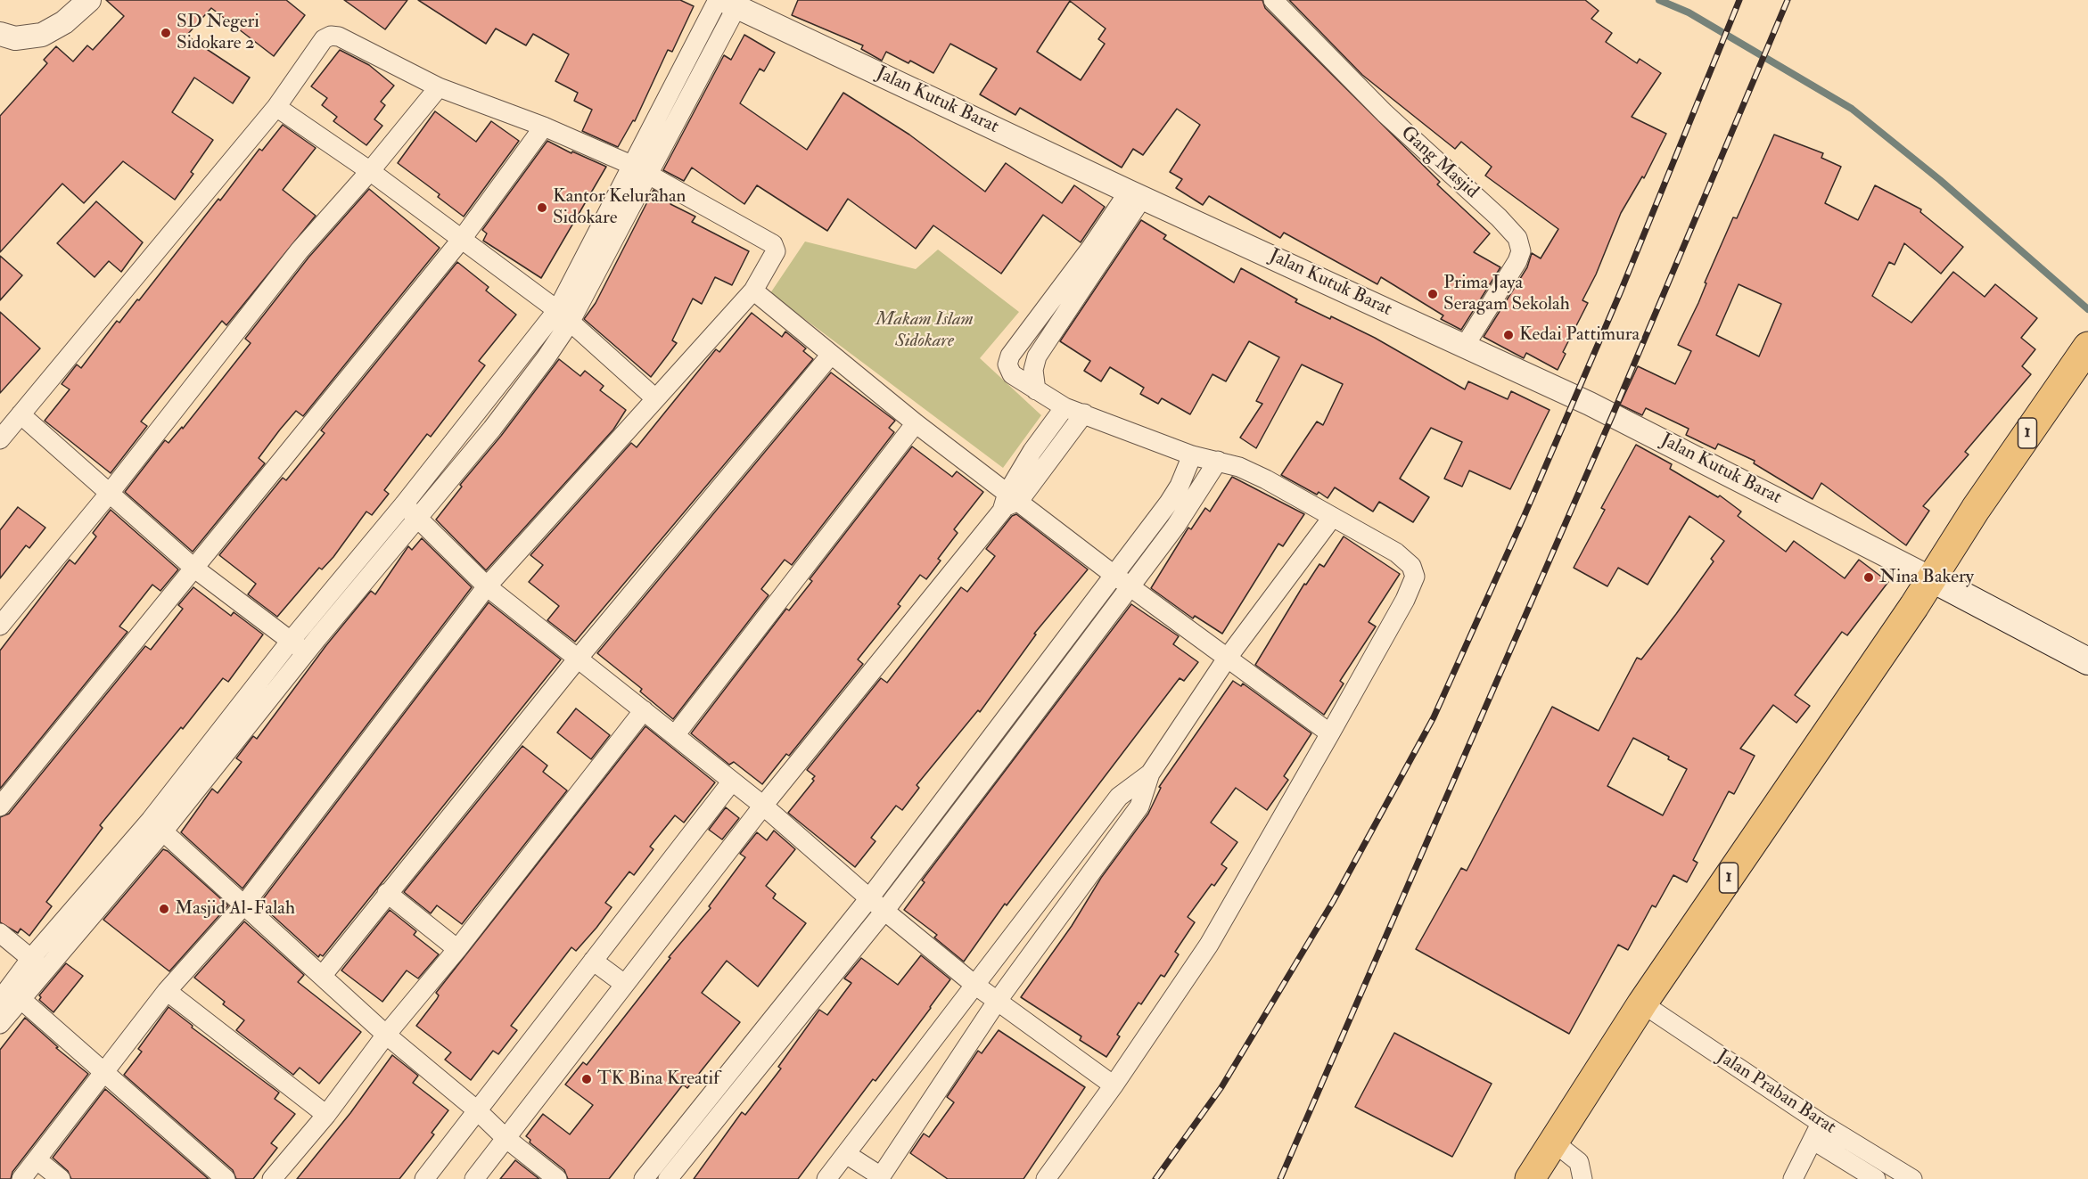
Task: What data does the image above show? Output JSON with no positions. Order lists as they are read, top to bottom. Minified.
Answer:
{"streets":{"highway":["1"],"street":["Jalan Kutuk Barat","Gang Masjid","Jalan Praban Barat"]},"crossings":[["Jalan Kutuk Barat","Gang Masjid"],["Jalan Kutuk Barat","1"],["1","Jalan Praban Barat"]],"parks":["Makam Islam Sidokare"],"places":["SD Negeri Sidokare 2","Kantor Kelurahan Sidokare","Prima Jaya Seragam Sekolah","Kedai Pattimura","Nina Bakery","Masjid Al-Falah","TK Bina Kreatif"]}
